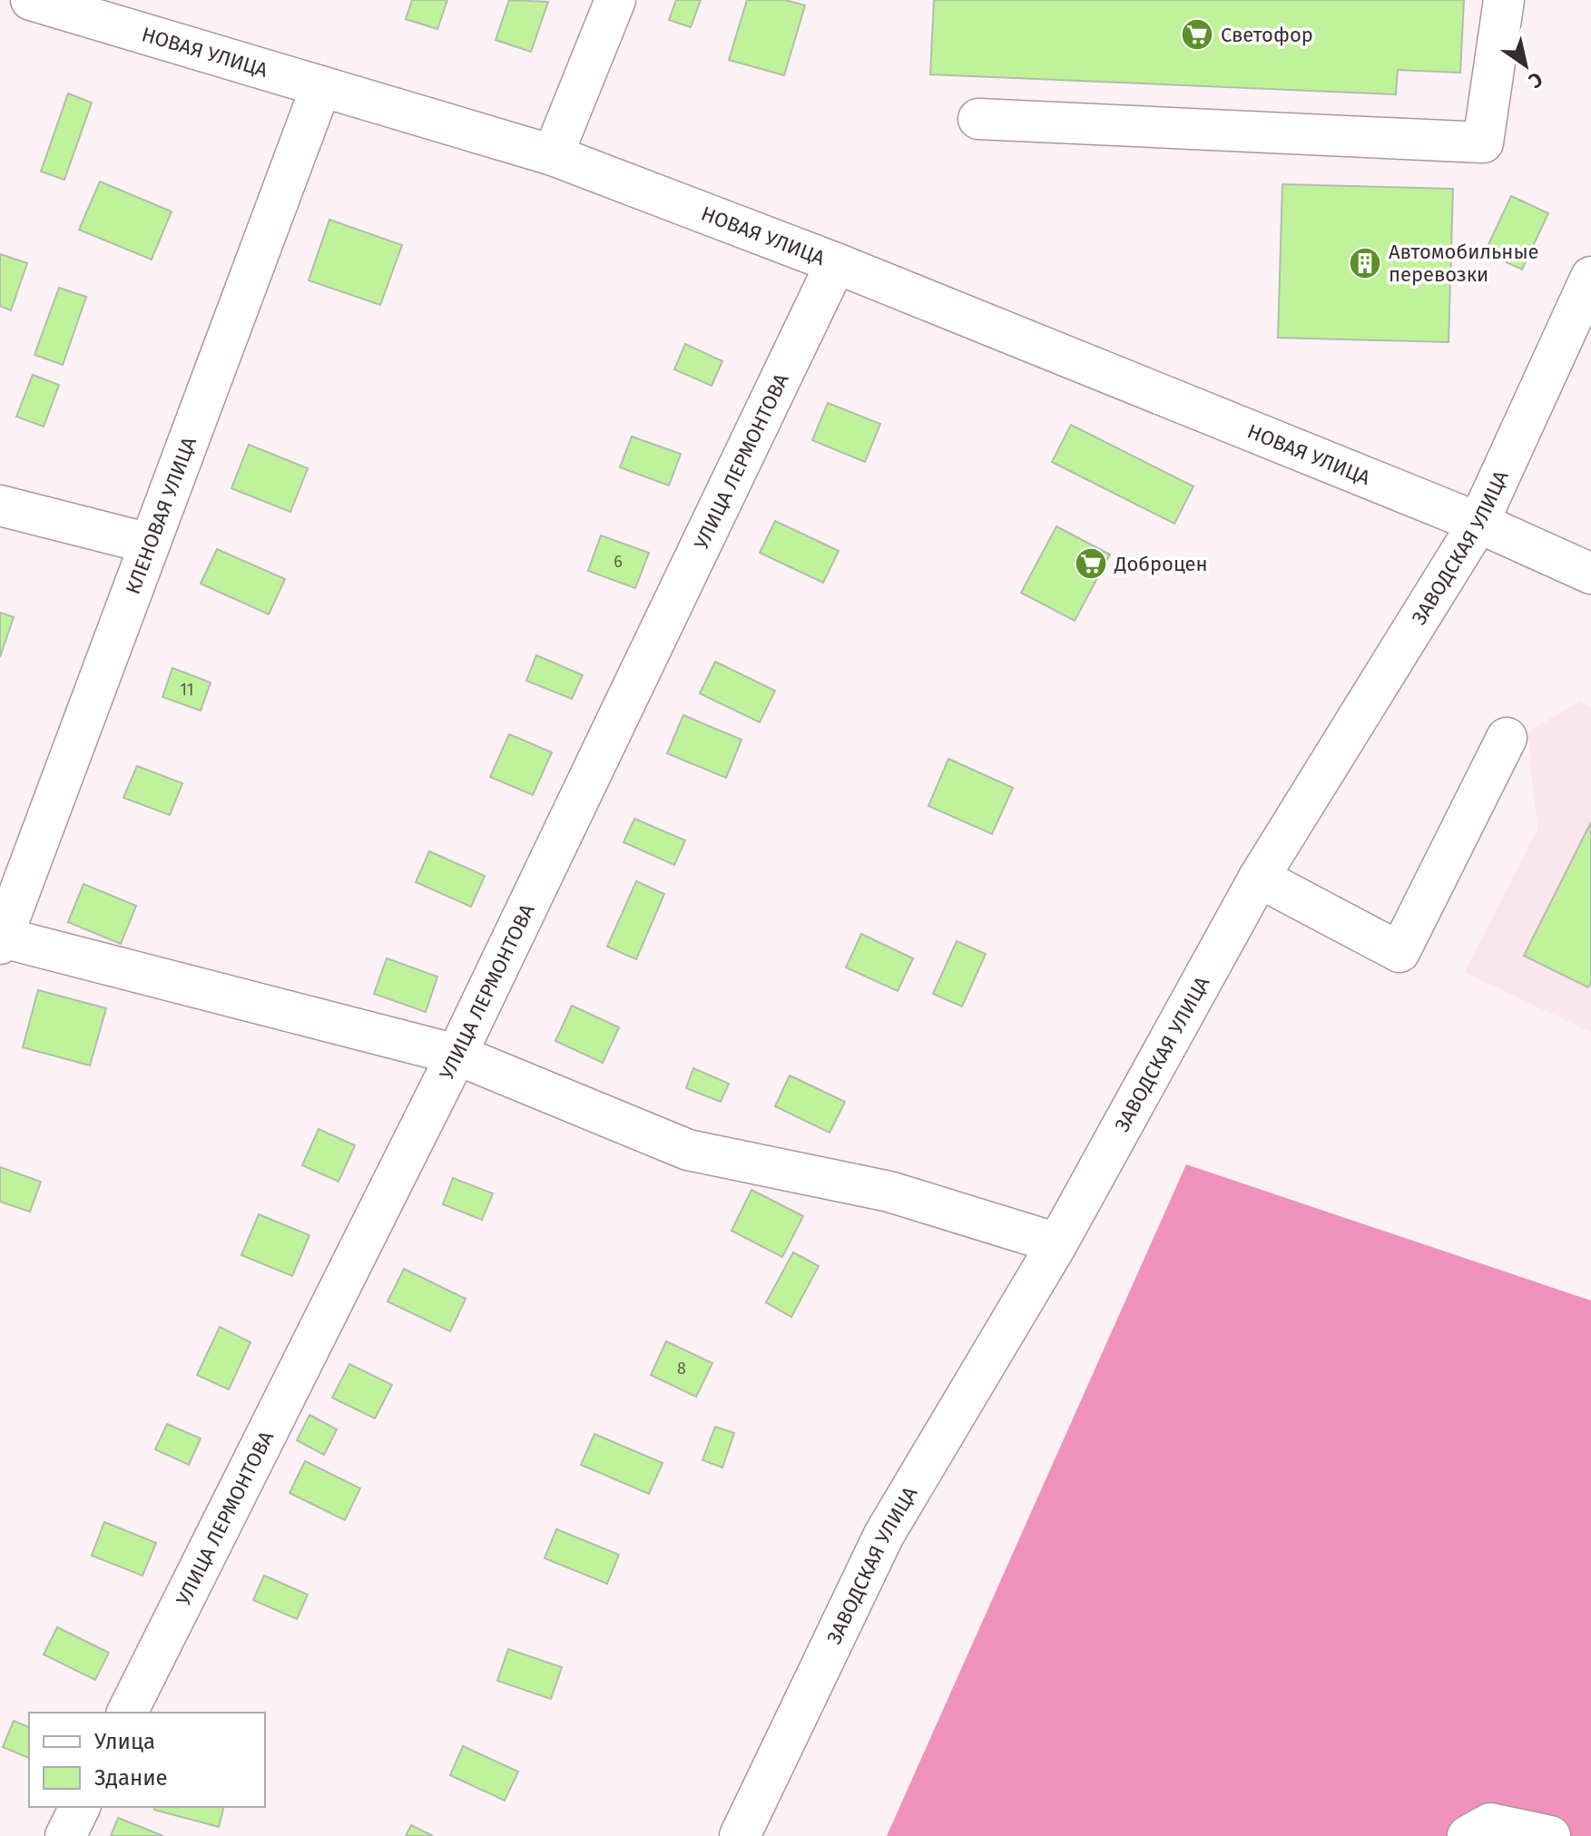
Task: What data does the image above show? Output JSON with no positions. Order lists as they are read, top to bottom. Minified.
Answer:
{"streets":{"street":["НОВАЯ УЛИЦА","УЛИЦА ЛЕРМОНТОВА","КЛЕНОВАЯ УЛИЦА","ЗАВОДСКАЯ УЛИЦА"]},"crossings":[["НОВАЯ УЛИЦА","УЛИЦА ЛЕРМОНТОВА"],["НОВАЯ УЛИЦА","КЛЕНОВАЯ УЛИЦА"],["НОВАЯ УЛИЦА","ЗАВОДСКАЯ УЛИЦА"]],"places":{"supermarket":["Светофор","Доброцен"],"building":["Автомобильные перевозки"]},"house_numbers":["6","11","8"],"legend":["Улица","Здание"],"north":"bottom right"}
